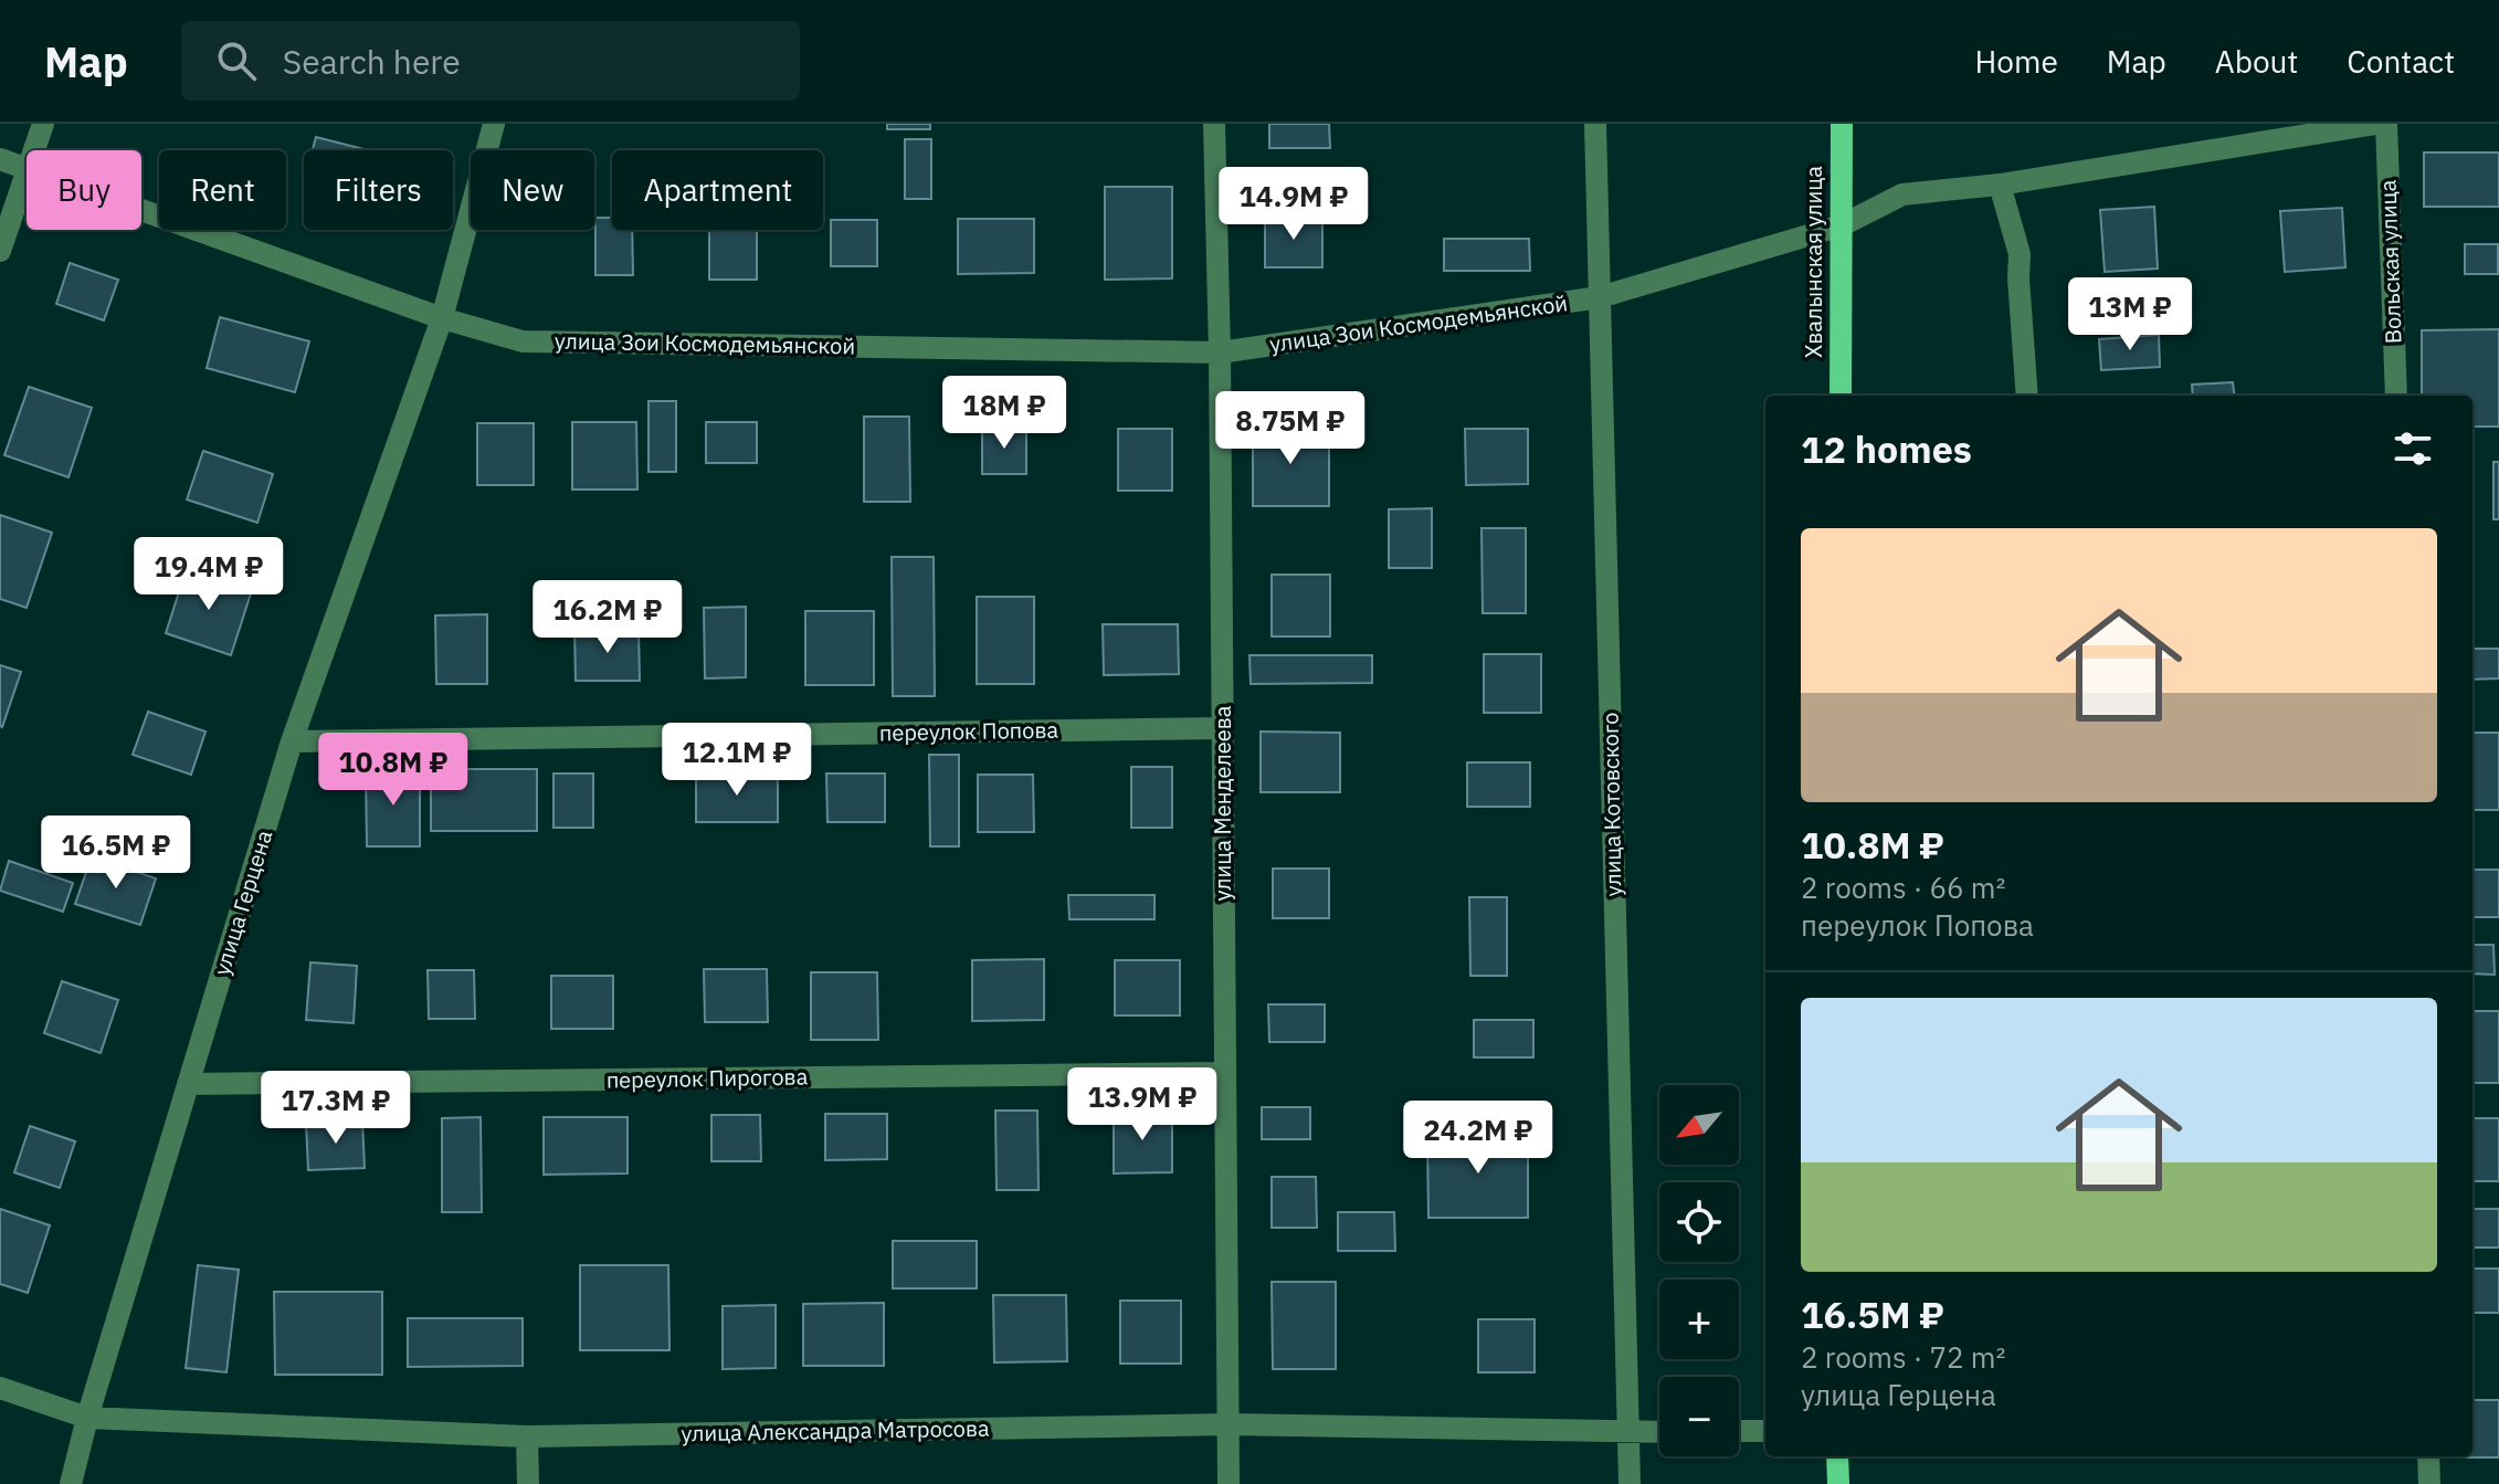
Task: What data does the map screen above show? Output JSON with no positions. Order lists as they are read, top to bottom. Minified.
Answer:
{"streets":{"main road":["Хвалынская улица"],"street":["Вольская улица","улица Зои Космодемьянской","переулок Попова","улица Менделеева","улица Котовского","улица Герцена","переулок Пирогова","улица Александра Матросова"]},"crossings":[["Хвалынская улица","улица Зои Космодемьянской"],["улица Зои Космодемьянской","улица Менделеева"],["улица Зои Космодемьянской","улица Котовского"],["улица Зои Космодемьянской","улица Герцена"],["переулок Попова","улица Менделеева"],["переулок Попова","улица Герцена"],["улица Менделеева","переулок Пирогова"],["улица Менделеева","улица Александра Матросова"],["улица Котовского","улица Александра Матросова"],["улица Герцена","переулок Пирогова"],["улица Герцена","улица Александра Матросова"]],"north":"bottom left","page":{"header":"Map","search":"Search here","nav":["Home","Map","About","Contact"],"chip":["Buy","Rent","Filters","New","Apartment"],"price":["14.9M ₽","13M ₽","18M ₽","8.75M ₽","19.4M ₽","16.2M ₽","12.1M ₽","10.8M ₽","16.5M ₽","13.9M ₽","17.3M ₽","24.2M ₽"],"heading":"12 homes","list":[{"name":"10.8M ₽","note":"2 rooms · 66 m² · переулок Попова"},{"name":"16.5M ₽","note":"2 rooms · 72 m² · улица Герцена"}],"map_buttons":["+","−"]}}
